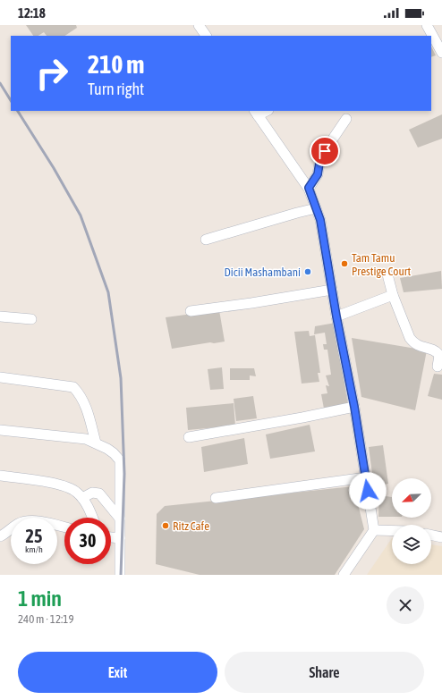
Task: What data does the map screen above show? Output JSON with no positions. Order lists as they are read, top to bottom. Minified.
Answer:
{"places":["Tam Tamu Prestige Court","Dicii Mashambani","Ritz Cafe"],"north":"bottom left","page":{"status":"12:18","turn":["210 m","Turn right"],"speed":"25 km/h","limit":"30","heading":["1 min","240 m · 12:19"],"buttons":["Exit","Share"]}}
